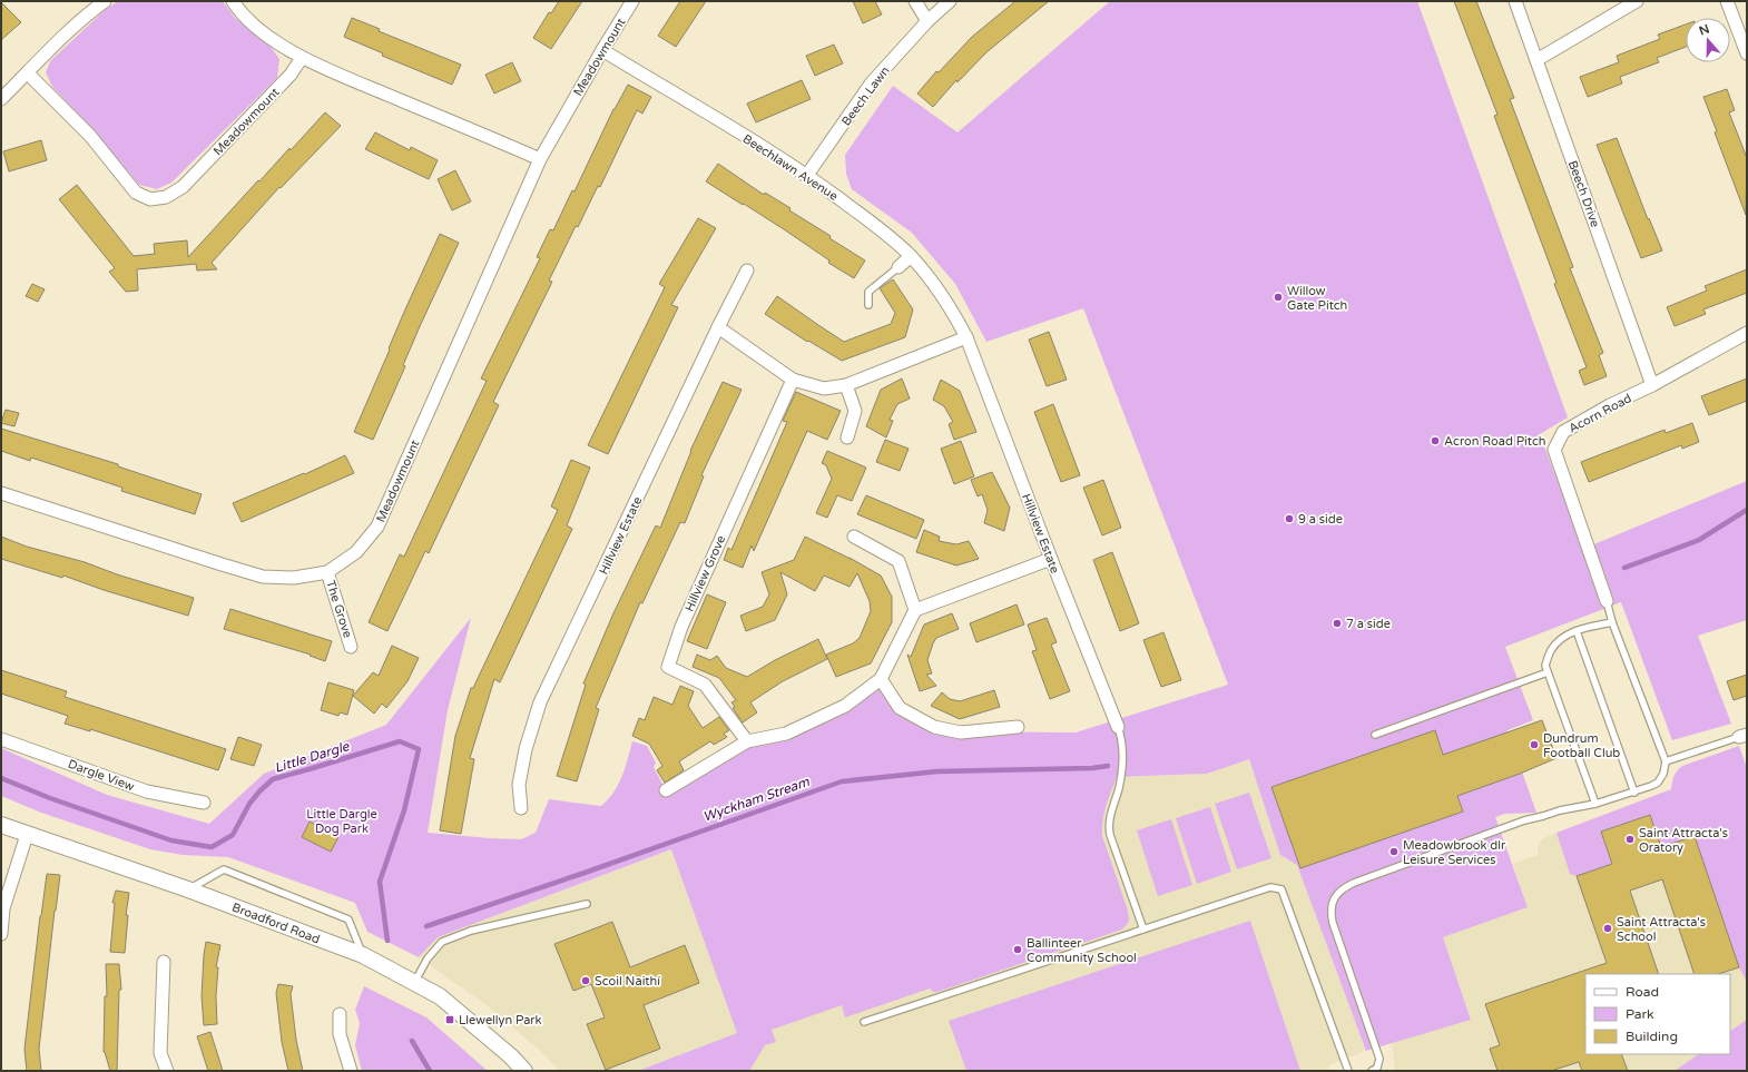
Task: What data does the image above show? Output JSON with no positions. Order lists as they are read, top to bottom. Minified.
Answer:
{"streets":{"street":["Meadowmount","Beech Lawn","Beechlawn Avenue","Beech Drive","Acorn Road","Hillview Estate","Hillview Grove","The Grove","Dargle View","Broadford Road"]},"crossings":[["Meadowmount","Beechlawn Avenue"],["Meadowmount","The Grove"],["Beech Lawn","Beechlawn Avenue"],["Beechlawn Avenue","Hillview Estate"],["Beech Drive","Acorn Road"]],"water":["Little Dargle","Wyckham Stream"],"parks":["Little Dargle Dog Park"],"places":{"other":["Willow Gate Pitch","Acron Road Pitch","9 a side","7 a side","Dundrum Football Club","Saint Attracta's Oratory","Meadowbrook dlr Leisure Services","Saint Attracta's School","Ballinteer Community School","Scoil Naithí"],"transit":["Llewellyn Park"]},"legend":["Road","Park","Building"],"north":"top"}
